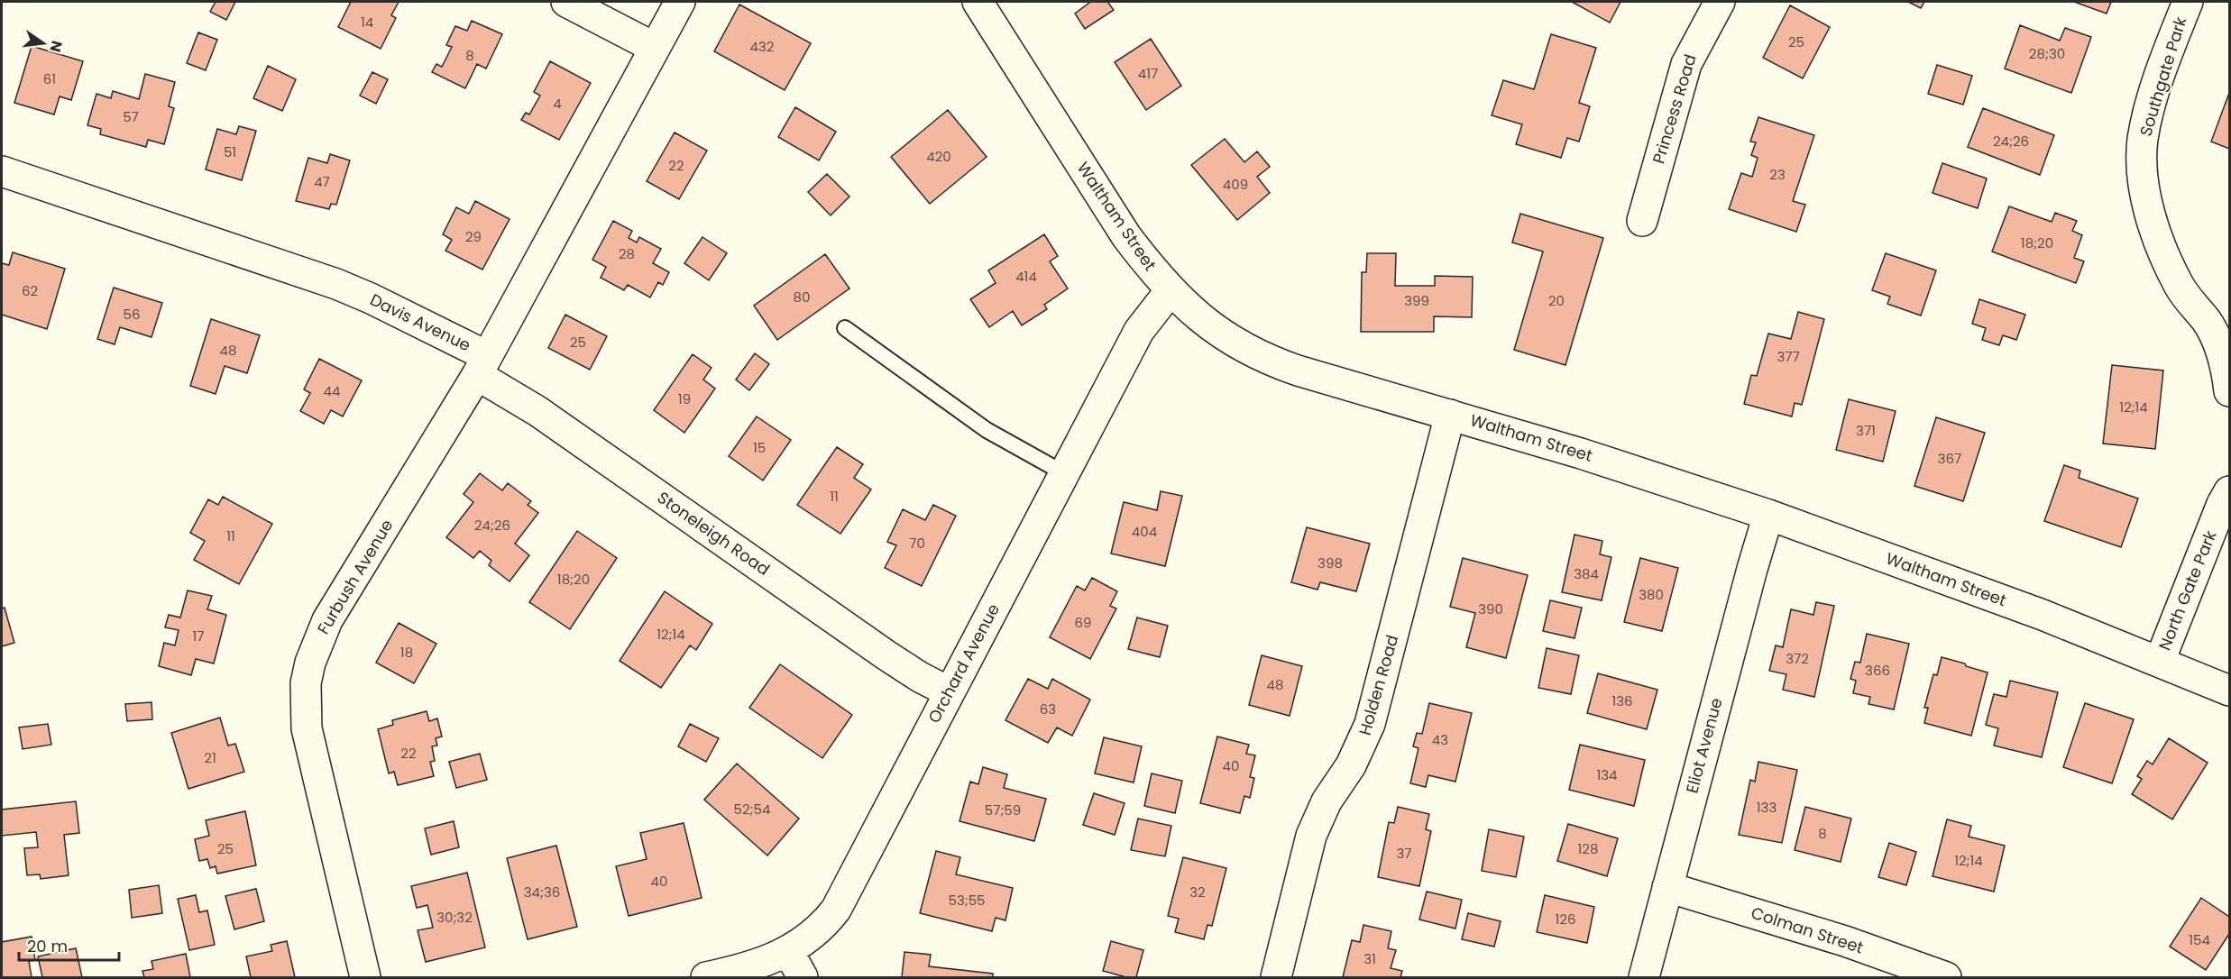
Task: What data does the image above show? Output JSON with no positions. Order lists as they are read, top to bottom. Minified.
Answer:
{"streets":{"street":["Southgate Park","Princess Road","Waltham Street","Davis Avenue","Stoneleigh Road","Furbush Avenue","North Gate Park","Orchard Avenue","Holden Road","Eliot Avenue","Colman Street"]},"crossings":[["Waltham Street","North Gate Park"],["Waltham Street","Orchard Avenue"],["Waltham Street","Holden Road"],["Waltham Street","Eliot Avenue"],["Davis Avenue","Stoneleigh Road"],["Davis Avenue","Furbush Avenue"],["Stoneleigh Road","Furbush Avenue"],["Stoneleigh Road","Orchard Avenue"],["Eliot Avenue","Colman Street"]],"house_numbers":["14","25","432","28;30","8","417","61","4","57","24;26","51","420","22","23","47","409","29","18;20","28","414","62","80","399","20","56","25","48","377","44","19","12;14","371","15","367","11","24;26","404","11","70","398","384","18;20","380","390","69","12;14","17","18","372","366","48","136","63","43","22","21","40","134","133","52;54","57;59","8","25","128","37","12;14","40","34;36","32","53;55","30;32","126","154","31"],"scale_bar":"20 m","north":"right"}
